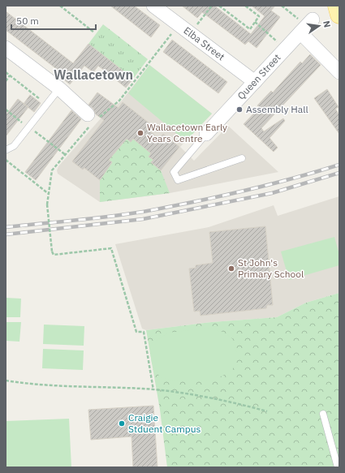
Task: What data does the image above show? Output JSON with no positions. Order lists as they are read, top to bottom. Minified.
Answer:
{"streets":{"street":["Elba Street","Queen Street"]},"crossings":[["Elba Street","Queen Street"]],"districts":["Wallacetown"],"places":["Assembly Hall","Wallacetown Early Years Centre","St John's Primary School","Craigie Stduent Campus"],"scale_bar":"50 m","north":"right"}
